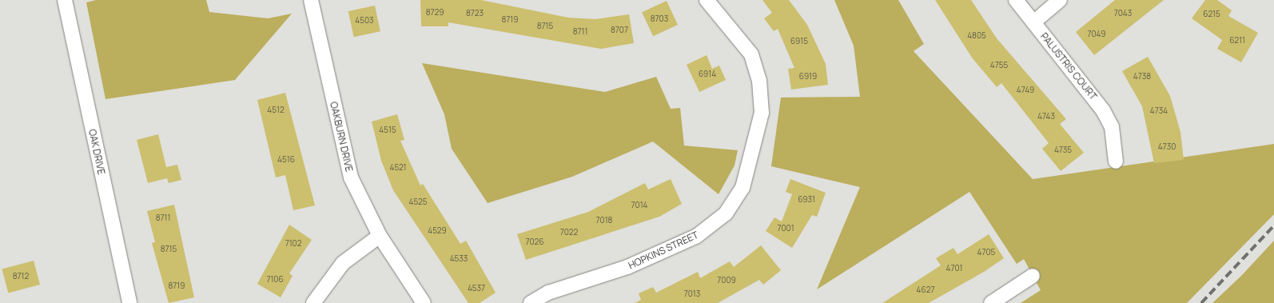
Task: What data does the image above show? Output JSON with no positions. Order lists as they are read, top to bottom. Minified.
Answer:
{"streets":{"street":["PALUSTRIS COURT","OAKBURN DRIVE","OAK DRIVE","HOPKINS STREET"]},"house_numbers":["8729","8723","7043","6215","8703","8719","4503","8715","8707","8711","7049","4805","6211","6915","4755","6914","6919","4738","4749","4512","4734","4743","4515","4730","4735","4516","4521","6931","4525","7014","8711","7018","7001","4529","7022","7026","7102","8715","4705","4533","4701","8712","7106","7009","8719","4537","4627","7013"]}
